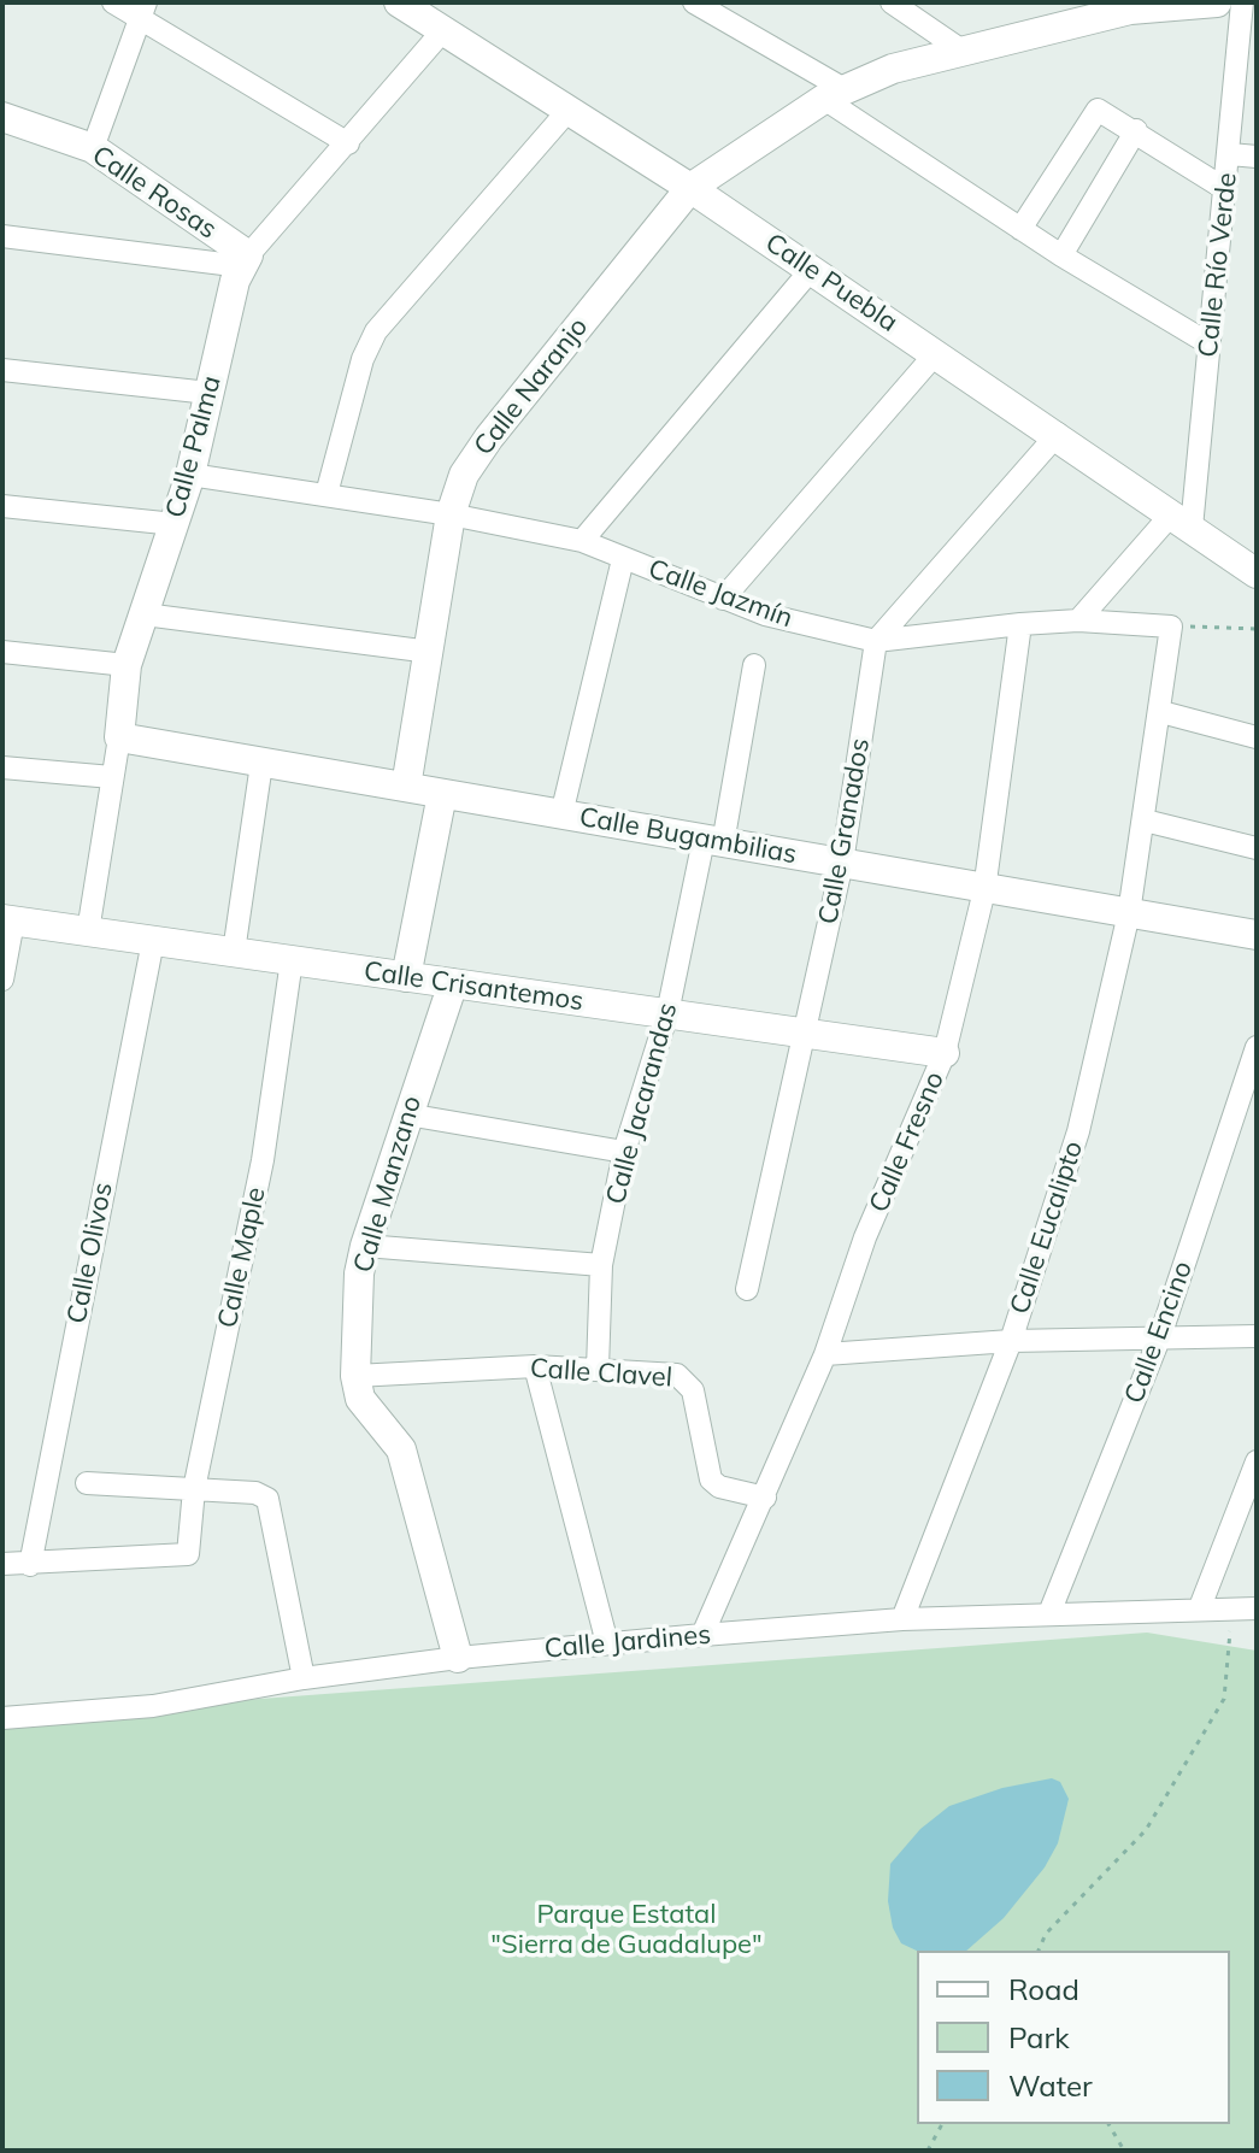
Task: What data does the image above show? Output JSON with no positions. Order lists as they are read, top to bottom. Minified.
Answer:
{"streets":{"street":["Calle Rosas","Calle Río Verde","Calle Puebla","Calle Naranjo","Calle Palma","Calle Jazmín","Calle Granados","Calle Bugambilias","Calle Crisantemos","Calle Jacarandas","Calle Fresno","Calle Manzano","Calle Eucalipto","Calle Olivos","Calle Maple","Calle Encino","Calle Clavel","Calle Jardines"]},"crossings":[["Calle Rosas","Calle Palma"],["Calle Río Verde","Calle Puebla"],["Calle Puebla","Calle Naranjo"],["Calle Puebla","Calle Palma"],["Calle Naranjo","Calle Jazmín"],["Calle Naranjo","Calle Bugambilias"],["Calle Palma","Calle Jazmín"],["Calle Palma","Calle Bugambilias"],["Calle Palma","Calle Crisantemos"],["Calle Jazmín","Calle Granados"],["Calle Jazmín","Calle Fresno"],["Calle Jazmín","Calle Eucalipto"],["Calle Granados","Calle Bugambilias"],["Calle Granados","Calle Crisantemos"],["Calle Bugambilias","Calle Jacarandas"],["Calle Bugambilias","Calle Fresno"],["Calle Bugambilias","Calle Eucalipto"],["Calle Crisantemos","Calle Jacarandas"],["Calle Crisantemos","Calle Fresno"],["Calle Crisantemos","Calle Manzano"],["Calle Crisantemos","Calle Olivos"],["Calle Crisantemos","Calle Maple"],["Calle Jacarandas","Calle Clavel"],["Calle Fresno","Calle Clavel"],["Calle Fresno","Calle Jardines"],["Calle Manzano","Calle Clavel"],["Calle Manzano","Calle Jardines"],["Calle Eucalipto","Calle Jardines"],["Calle Olivos","Calle Maple"],["Calle Encino","Calle Jardines"]],"parks":["Parque Estatal \"Sierra de Guadalupe\""],"legend":["Road","Park","Water"]}
